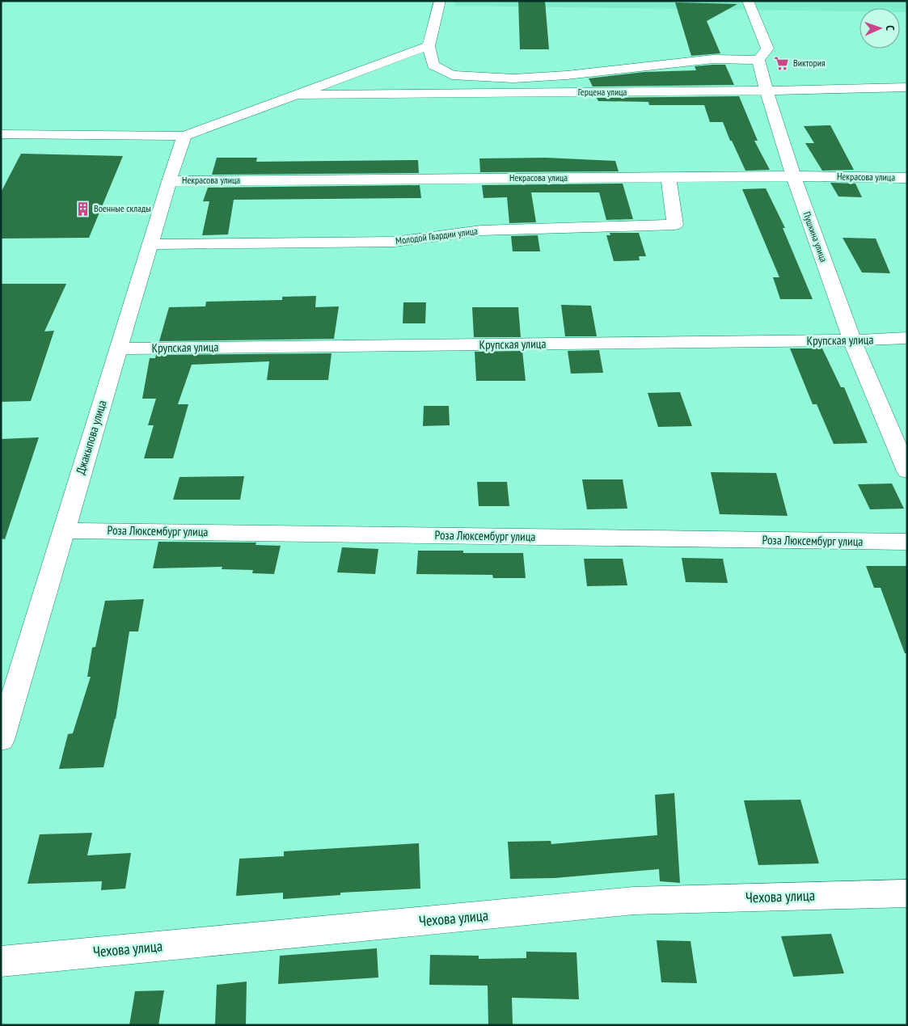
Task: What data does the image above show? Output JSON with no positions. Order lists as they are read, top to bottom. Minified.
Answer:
{"streets":{"street":["Герцена улица","Некрасова улица","Молодой Гвардии улица","Пушкина улица","Крупская улица","Джакыпова улица","Роза Люксембург улица","Чехова улица"]},"crossings":[["Герцена улица","Пушкина улица"],["Некрасова улица","Молодой Гвардии улица"],["Некрасова улица","Пушкина улица"],["Некрасова улица","Джакыпова улица"],["Молодой Гвардии улица","Джакыпова улица"],["Пушкина улица","Крупская улица"],["Крупская улица","Джакыпова улица"],["Джакыпова улица","Роза Люксембург улица"]],"places":{"supermarket":["Виктория"],"building":["Военные склады"]},"north":"right"}
